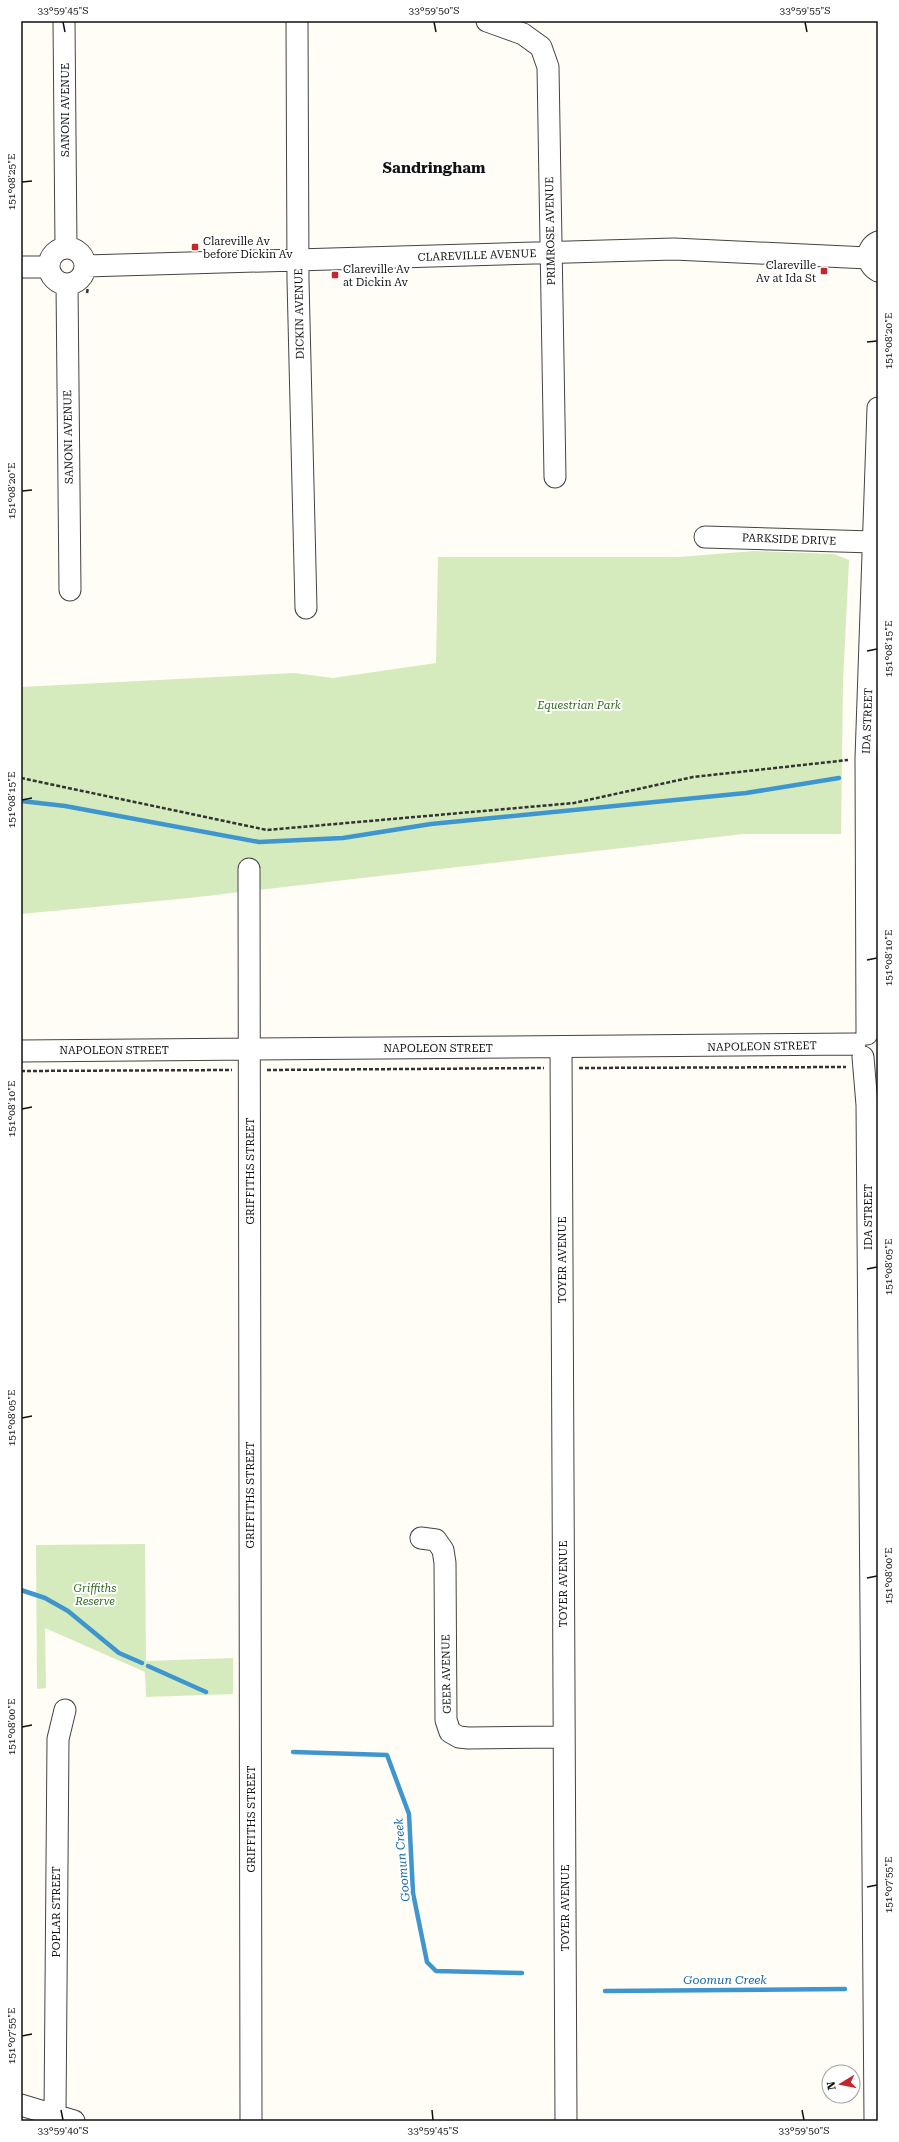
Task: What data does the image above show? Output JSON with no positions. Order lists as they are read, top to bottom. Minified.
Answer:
{"streets":{"street":["SANONI AVENUE","PRIMROSE AVENUE","CLAREVILLE AVENUE","DICKIN AVENUE","PARKSIDE DRIVE","IDA STREET","NAPOLEON STREET","GRIFFITHS STREET","TOYER AVENUE","GEER AVENUE","POPLAR STREET"]},"crossings":[["SANONI AVENUE","CLAREVILLE AVENUE"],["PRIMROSE AVENUE","CLAREVILLE AVENUE"],["CLAREVILLE AVENUE","DICKIN AVENUE"],["PARKSIDE DRIVE","IDA STREET"],["IDA STREET","NAPOLEON STREET"],["NAPOLEON STREET","GRIFFITHS STREET"],["NAPOLEON STREET","TOYER AVENUE"],["TOYER AVENUE","GEER AVENUE"]],"districts":["Sandringham"],"water":["Goomun Creek"],"parks":["Equestrian Park","Griffiths Reserve"],"places":{"transit":["Clareville Av before Dickin Av","Clareville Av at Ida St","Clareville Av at Dickin Av"]},"north":"left","coordinates":["33°59'45\"S","33°59'50\"S","33°59'55\"S","151°08'25\"E","151°08'20\"E","151°08'15\"E","151°08'10\"E","151°08'05\"E","151°08'00\"E","151°07'55\"E","33°59'40\"S"]}
